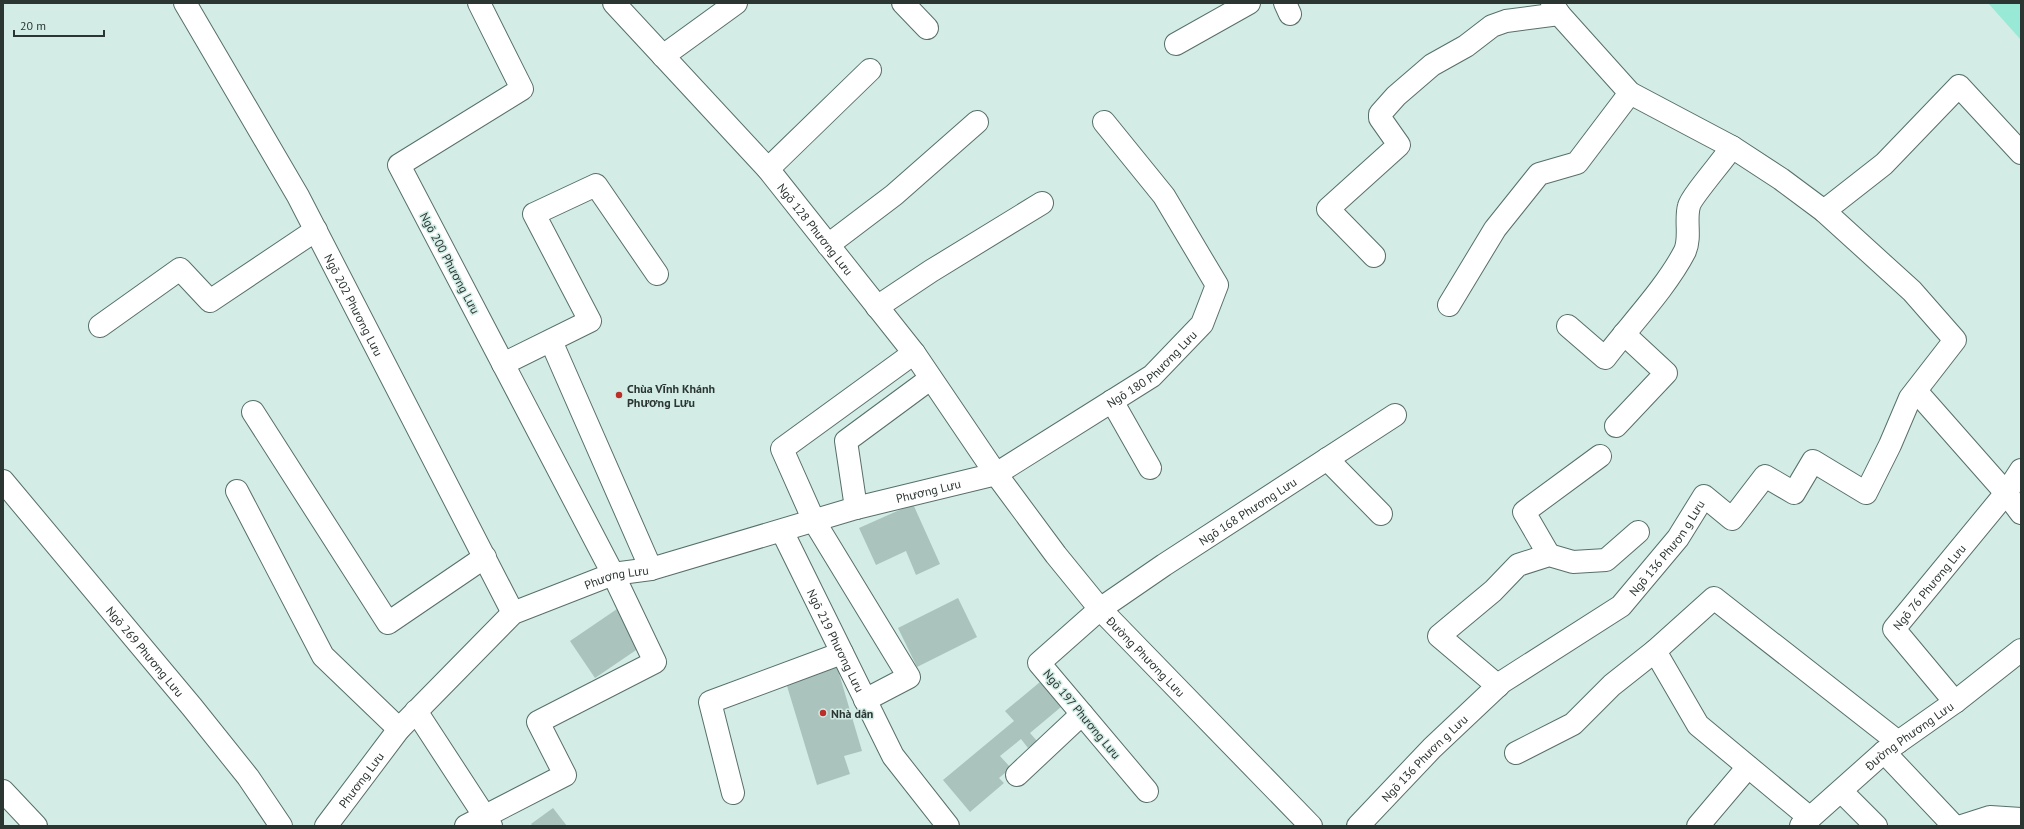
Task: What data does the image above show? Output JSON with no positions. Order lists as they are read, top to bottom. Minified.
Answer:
{"streets":{"street":["Ngõ 128 Phương Lưu","Ngõ 200 Phương Lưu","Ngõ 202 Phương Lưu","Ngõ 180 Phương Lưu","Phương Lưu","Ngõ 168 Phương Lưu","Ngõ 136 Phươn g Lưu","Ngõ 76 Phương Lưu","Ngõ 219 Phương Lưu","Ngõ 269 Phương Lưu","Đường Phương Lưu","Ngõ 197 Phương Lưu"]},"crossings":[["Ngõ 128 Phương Lưu","Ngõ 180 Phương Lưu"],["Ngõ 128 Phương Lưu","Phương Lưu"],["Ngõ 128 Phương Lưu","Đường Phương Lưu"],["Ngõ 200 Phương Lưu","Phương Lưu"],["Ngõ 202 Phương Lưu","Phương Lưu"],["Ngõ 180 Phương Lưu","Phương Lưu"],["Ngõ 180 Phương Lưu","Đường Phương Lưu"],["Phương Lưu","Ngõ 219 Phương Lưu"],["Phương Lưu","Đường Phương Lưu"],["Ngõ 168 Phương Lưu","Đường Phương Lưu"],["Ngõ 168 Phương Lưu","Ngõ 197 Phương Lưu"],["Ngõ 76 Phương Lưu","Đường Phương Lưu"],["Đường Phương Lưu","Ngõ 197 Phương Lưu"]],"places":["Chùa Vĩnh Khánh Phương Lưu","Nhà dân"],"scale_bar":"20 m"}
